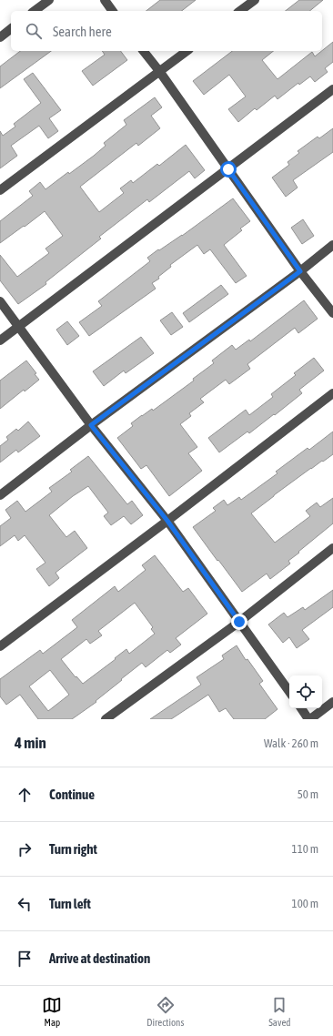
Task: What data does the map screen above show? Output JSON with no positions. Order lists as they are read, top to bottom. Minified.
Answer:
{"page":{"search":"Search here","heading":["4 min","Walk · 260 m"],"list":[["Continue","50 m"],["Turn right","110 m"],["Turn left","100 m"],"Arrive at destination"],"nav":["Map","Directions","Saved"]}}
